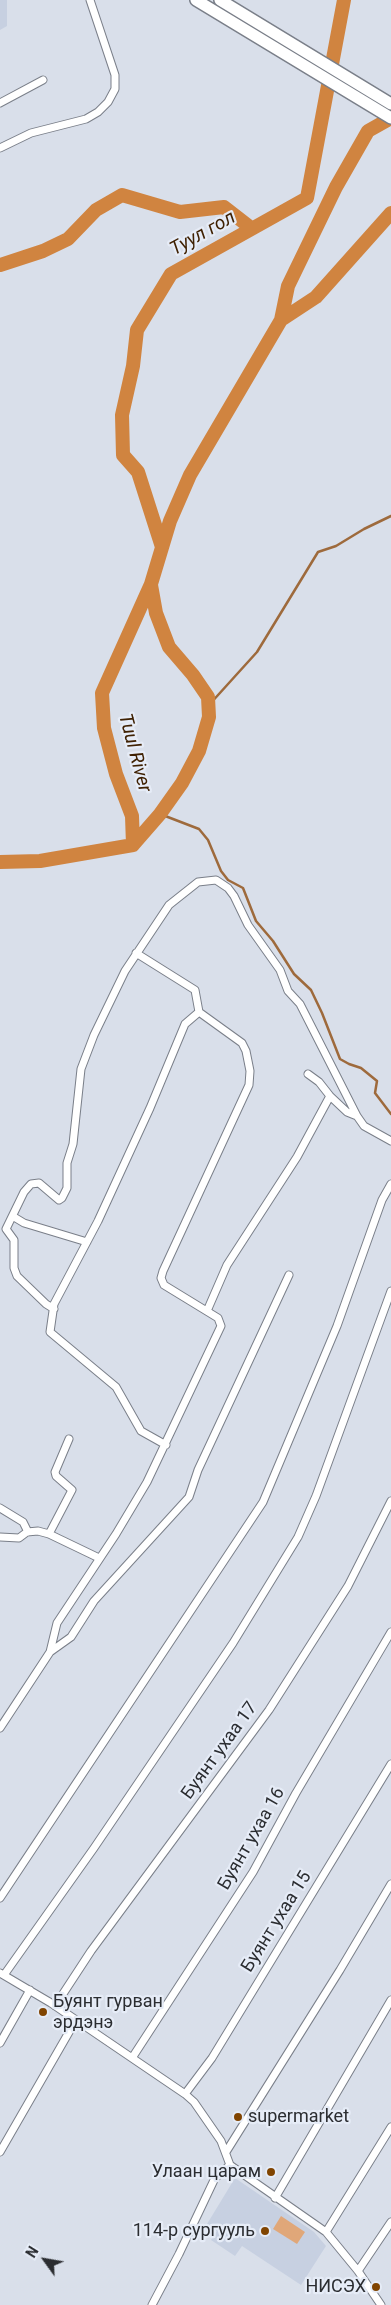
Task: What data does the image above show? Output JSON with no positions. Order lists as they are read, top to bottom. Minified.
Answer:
{"streets":{"street":["Буянт ухаа 17","Буянт ухаа 16","Буянт ухаа 15"]},"water":["Туул гол","Tuul River"],"places":["Буянт гурван эрдэнэ","supermarket","Улаан царам","114-р сургууль","НИСЭХ"],"north":"top left"}
